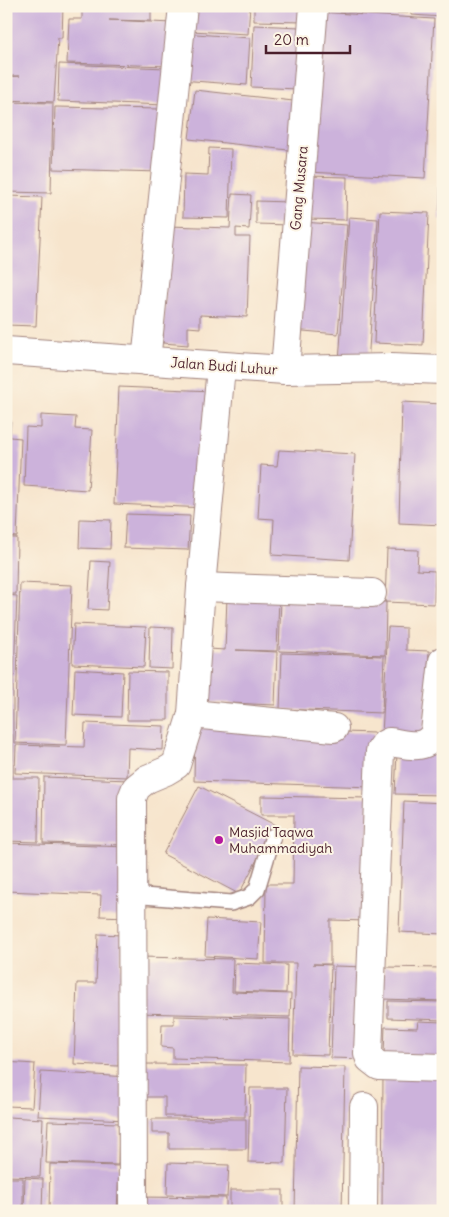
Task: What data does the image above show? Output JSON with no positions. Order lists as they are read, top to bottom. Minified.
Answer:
{"streets":{"street":["Gang Musara","Jalan Budi Luhur"]},"crossings":[["Gang Musara","Jalan Budi Luhur"]],"places":["Masjid Taqwa Muhammadiyah"],"scale_bar":"20 m"}
